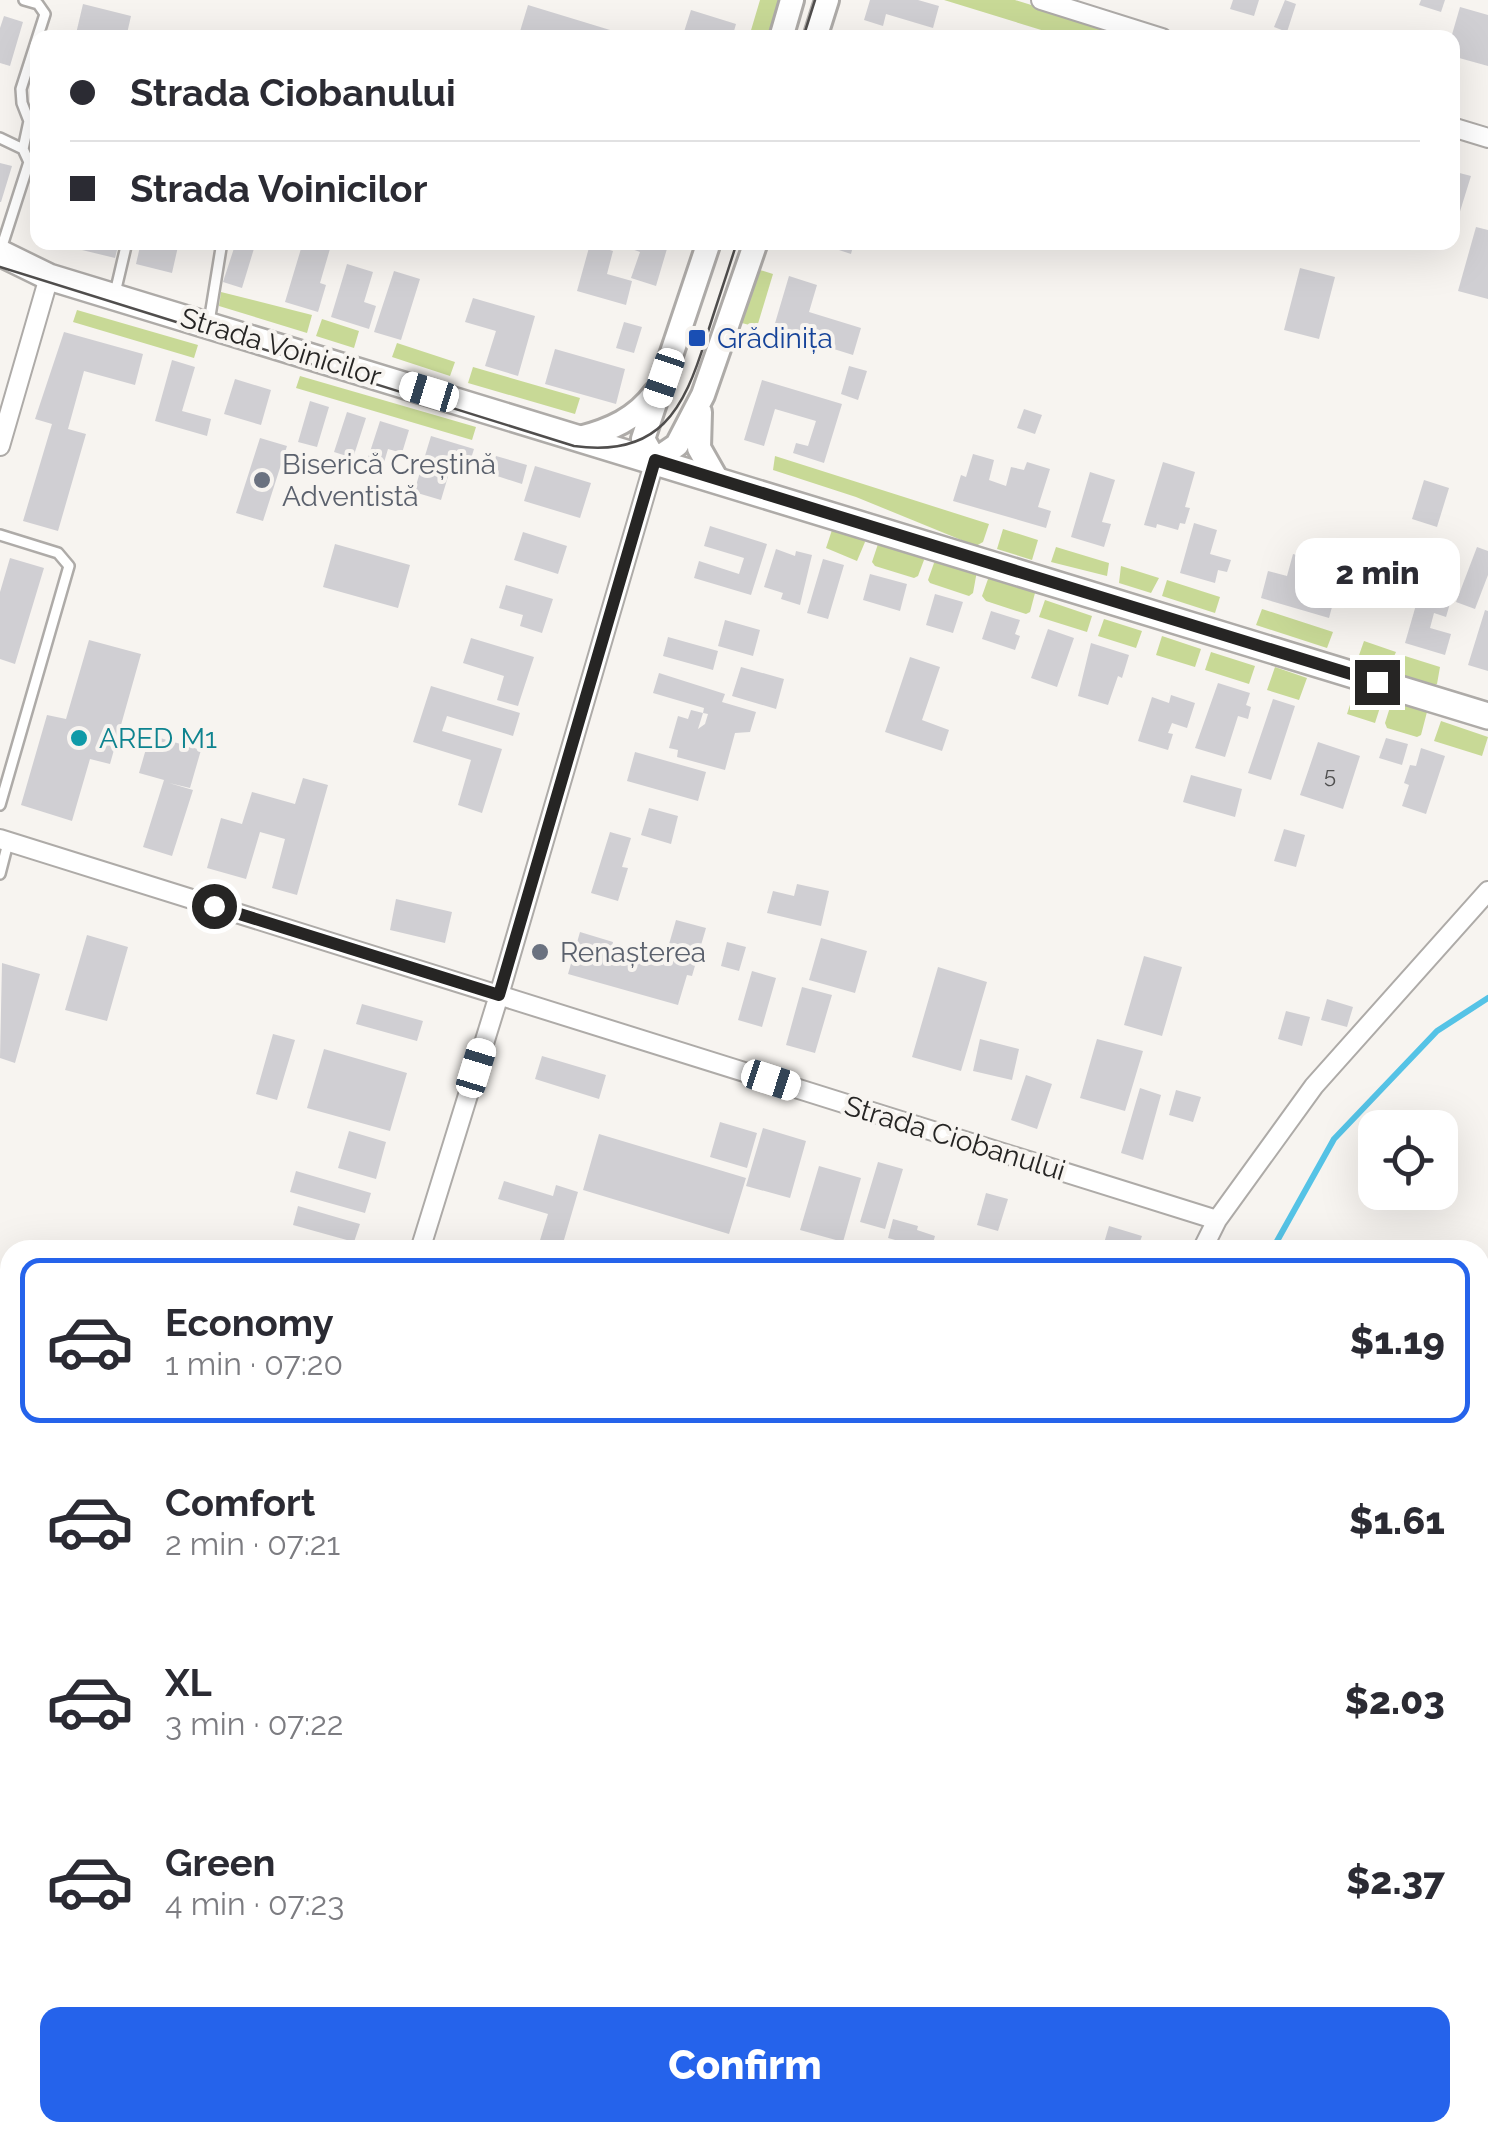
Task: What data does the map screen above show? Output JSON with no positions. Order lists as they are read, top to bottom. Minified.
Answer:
{"streets":{"main road":["Strada Voinicilor"],"street":["Strada Ciobanului"]},"places":{"transit":["Grădinița"],"other":["Biserică Creștină Adventistă","ARED M1","Renașterea"]},"house_numbers":["5"],"page":{"banner":["Strada Ciobanului","Strada Voinicilor"],"bubble":"2 min","list":[{"name":"Economy","note":"1 min · 07:20","value":"$1.19"},{"name":"Comfort","note":"2 min · 07:21","value":"$1.61"},{"name":"XL","note":"3 min · 07:22","value":"$2.03"},{"name":"Green","note":"4 min · 07:23","value":"$2.37"}],"buttons":"Confirm"}}
